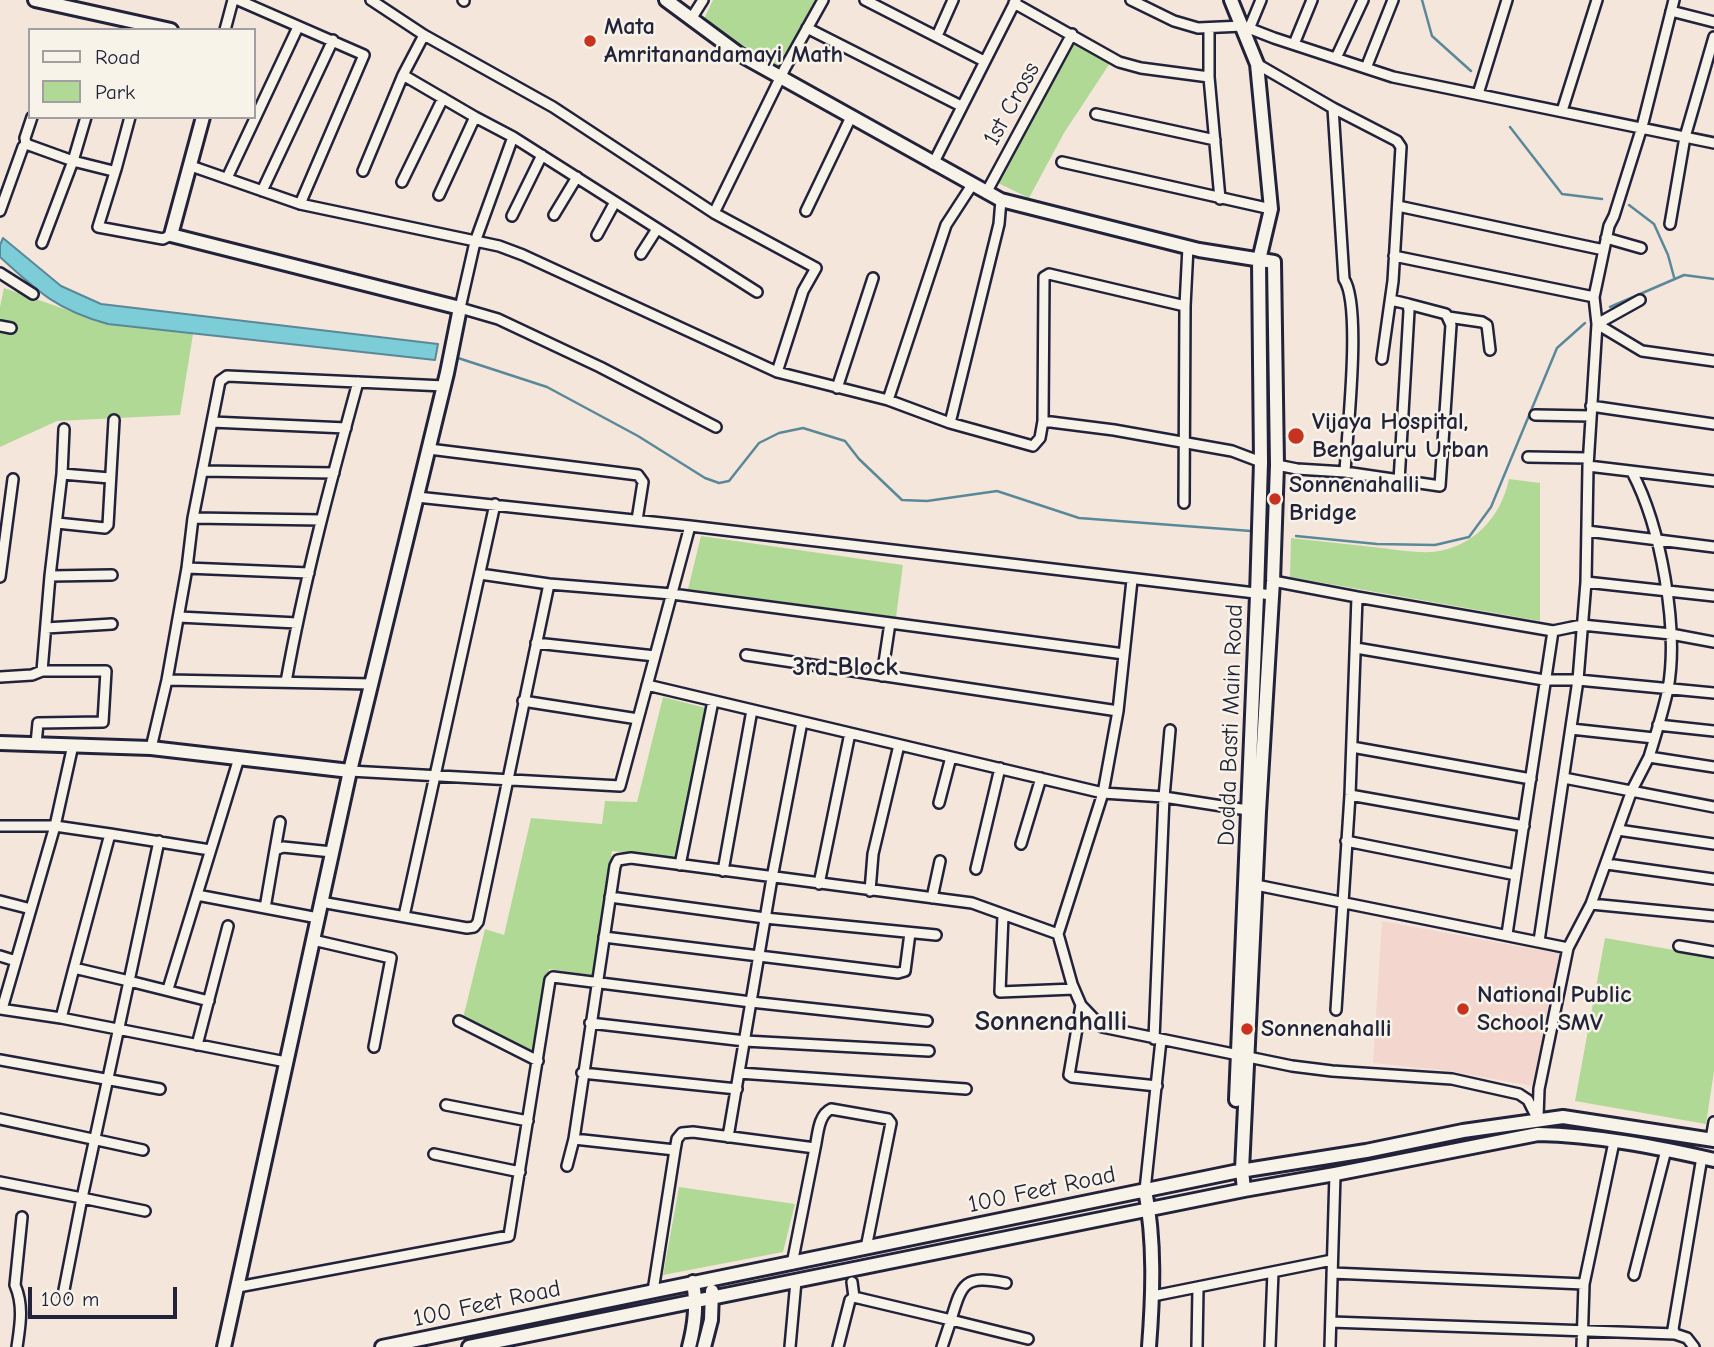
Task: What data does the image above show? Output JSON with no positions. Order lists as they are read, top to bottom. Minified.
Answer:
{"streets":{"street":["1st Cross","Dodda Basti Main Road","100 Feet Road"]},"crossings":[["Dodda Basti Main Road","100 Feet Road"]],"districts":["3rd Block","Sonnenahalli"],"places":["Mata Amritanandamayi Math","Vijaya Hospital, Bengaluru Urban","Sonnenahalli Bridge","National Public School, SMV","Sonnenahalli"],"legend":["Road","Park"],"scale_bar":"100 m"}
